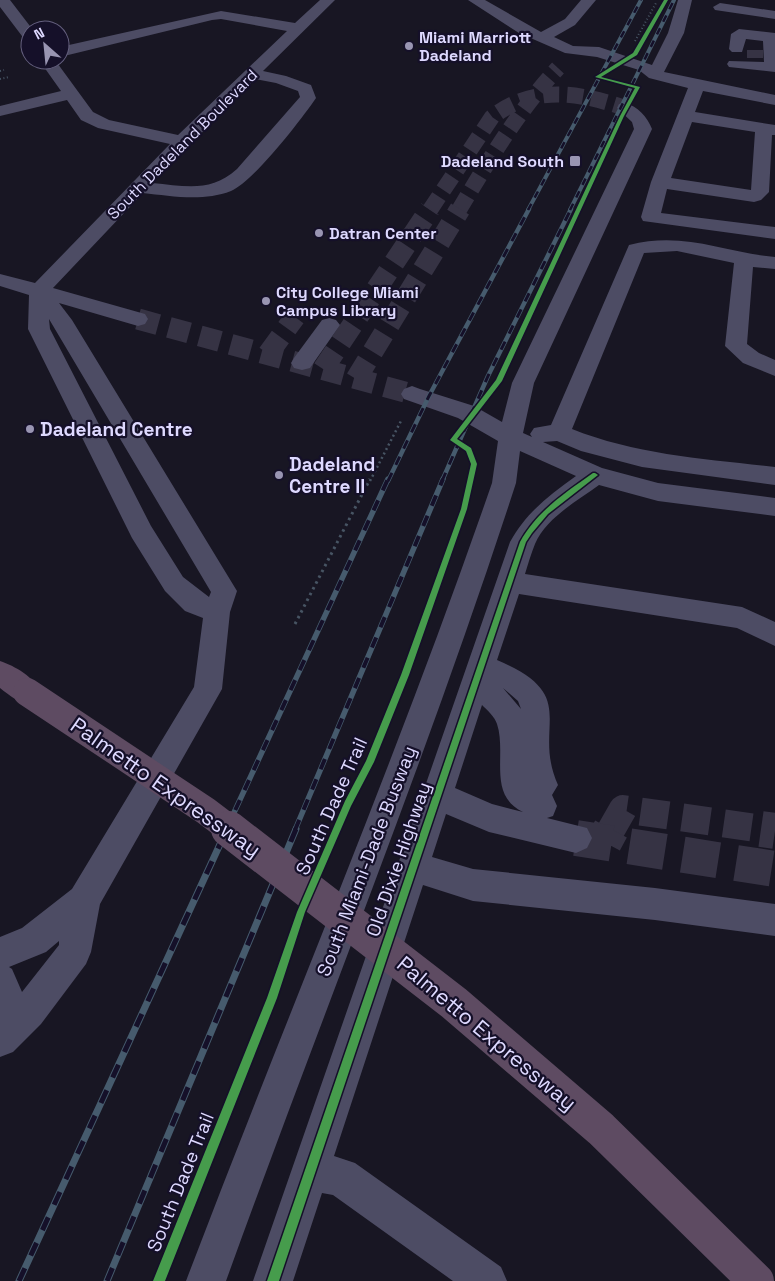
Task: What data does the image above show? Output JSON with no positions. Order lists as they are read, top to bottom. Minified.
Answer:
{"streets":{"highway":["Palmetto Expressway"],"street":["South Dadeland Boulevard","Old Dixie Highway","South Miami-Dade Busway"],"cycle path":["South Dade Trail"]},"places":{"other":["Miami Marriott Dadeland","Datran Center","City College Miami Campus Library","Dadeland Centre","Dadeland Centre II"],"transit":["Dadeland South"]},"north":"top left"}
